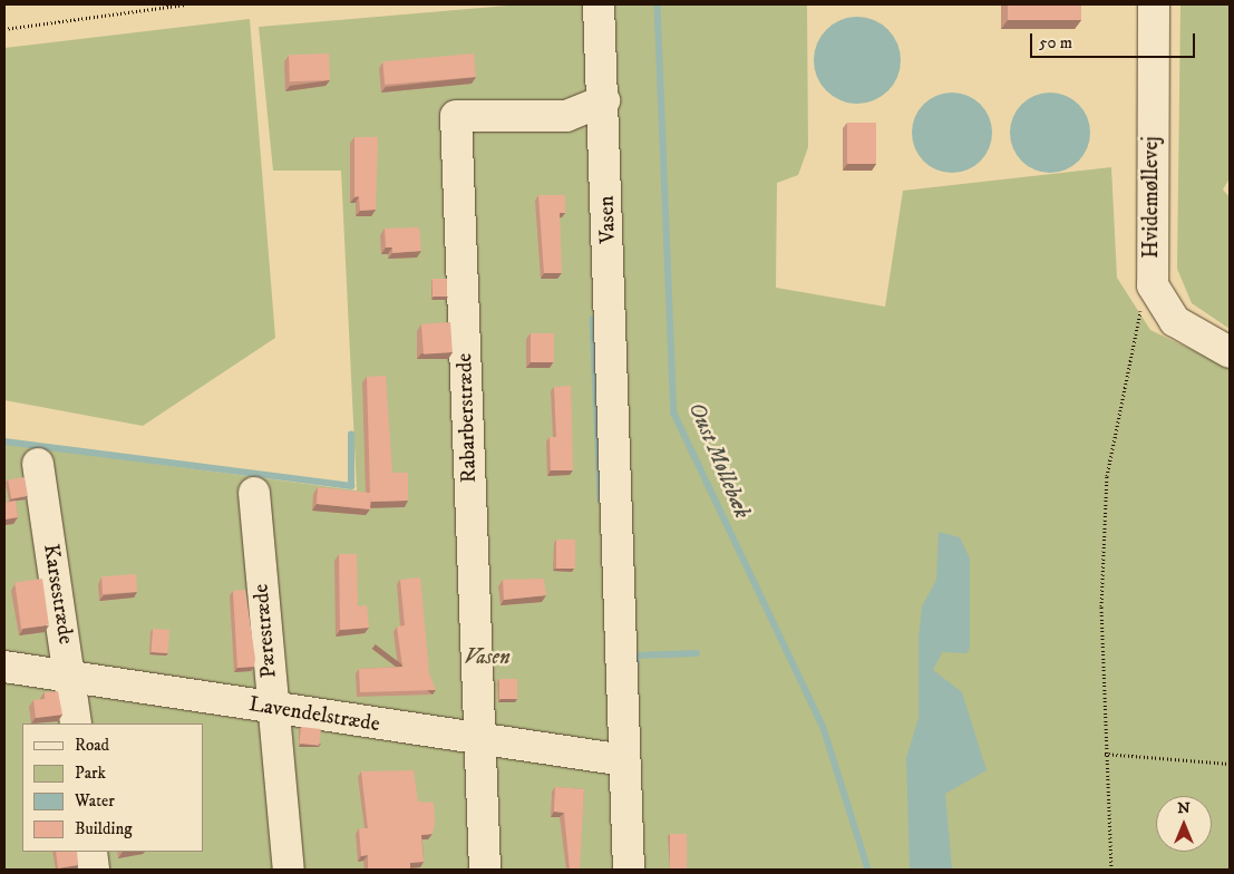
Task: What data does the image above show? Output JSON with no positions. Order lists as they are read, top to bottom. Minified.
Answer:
{"streets":{"street":["Hvidemøllevej","Vasen","Rabarberstræde","Karsestræde","Pærestræde","Lavendelstræde"]},"crossings":[["Vasen","Rabarberstræde"],["Vasen","Lavendelstræde"],["Rabarberstræde","Lavendelstræde"],["Karsestræde","Lavendelstræde"],["Pærestræde","Lavendelstræde"]],"water":["Oust Møllebæk"],"parks":["Vasen"],"legend":["Road","Park","Water","Building"],"scale_bar":"50 m","north":"top"}
